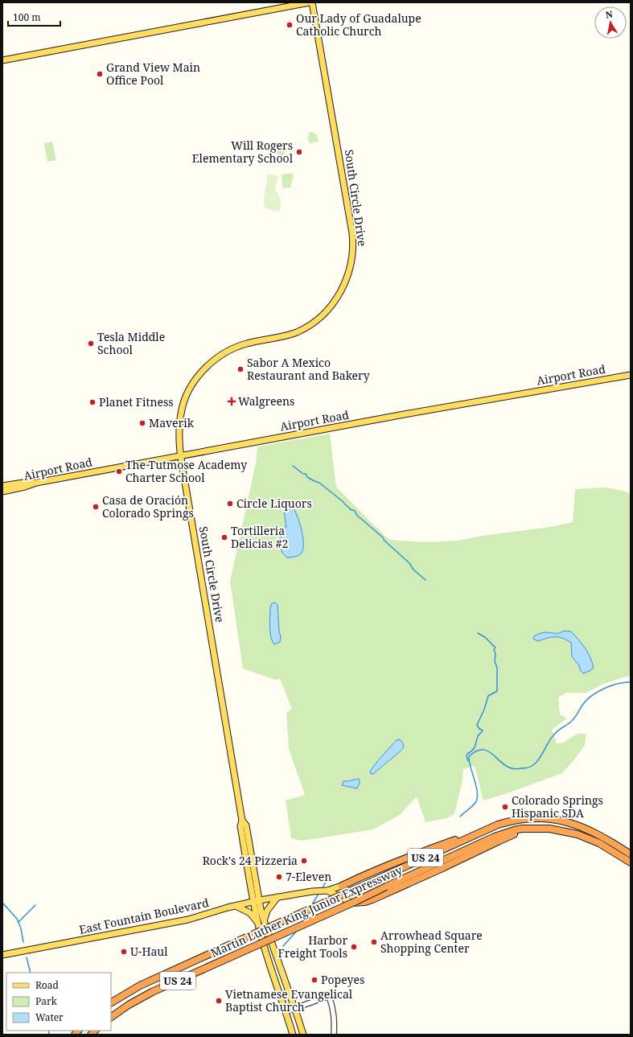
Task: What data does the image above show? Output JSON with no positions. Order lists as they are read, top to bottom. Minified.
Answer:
{"streets":{"highway":["US 24","Martin Luther King Junior Expressway"],"main road":["South Circle Drive","Airport Road","East Fountain Boulevard"]},"crossings":[["South Circle Drive","Airport Road"],["South Circle Drive","East Fountain Boulevard"],["US 24","Martin Luther King Junior Expressway"]],"places":{"other":["Our Lady of Guadalupe Catholic Church","Grand View Main Office Pool","Will Rogers Elementary School","Tesla Middle School","Sabor A Mexico Restaurant and Bakery","Planet Fitness","Maverik","The Tutmose Academy Charter School","Circle Liquors","Casa de Oración Colorado Springs","Tortilleria Delicias #2","Colorado Springs Hispanic SDA","Rock's 24 Pizzeria","7-Eleven","Arrowhead Square Shopping Center","Harbor Freight Tools","U-Haul","Popeyes","Vietnamese Evangelical Baptist Church"],"health":["Walgreens"]},"legend":["Road","Park","Water"],"scale_bar":"100 m","north":"top"}
